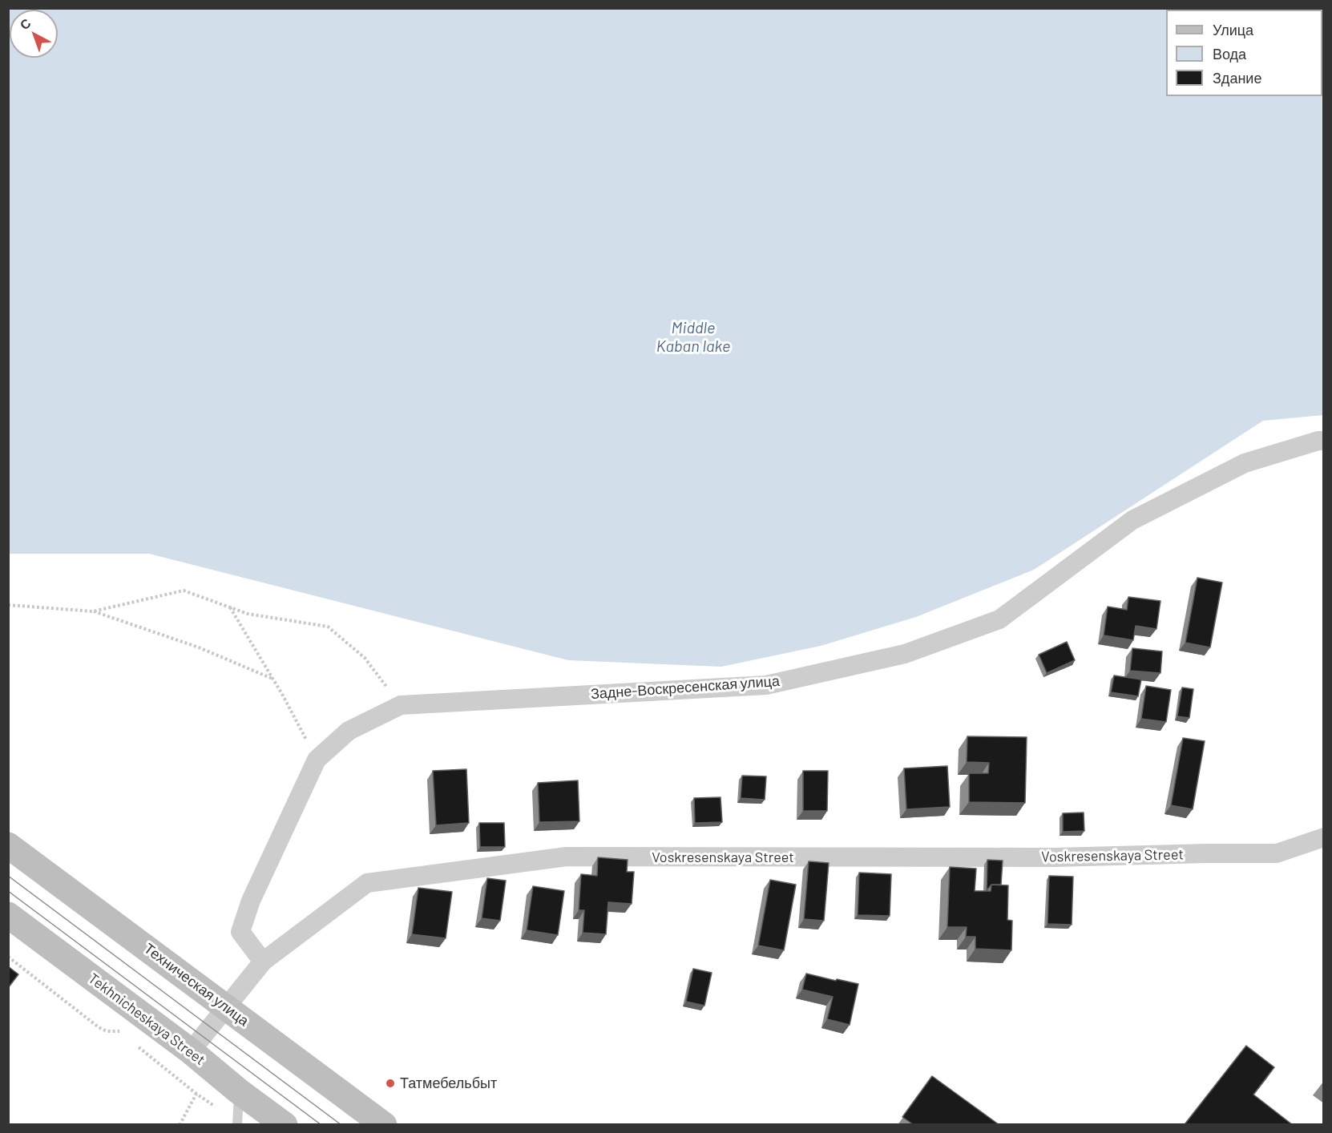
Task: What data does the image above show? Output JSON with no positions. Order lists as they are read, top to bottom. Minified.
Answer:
{"streets":{"main road":["Техническая улица","Tekhnicheskaya Street"],"street":["Задне-Воскресенская улица","Voskresenskaya Street"]},"crossings":[["Задне-Воскресенская улица","Voskresenskaya Street"],["Voskresenskaya Street","Техническая улица"],["Voskresenskaya Street","Tekhnicheskaya Street"]],"water":["Middle Kaban lake"],"places":["Татмебельбыт"],"legend":["Улица","Вода","Здание"],"north":"top left"}
